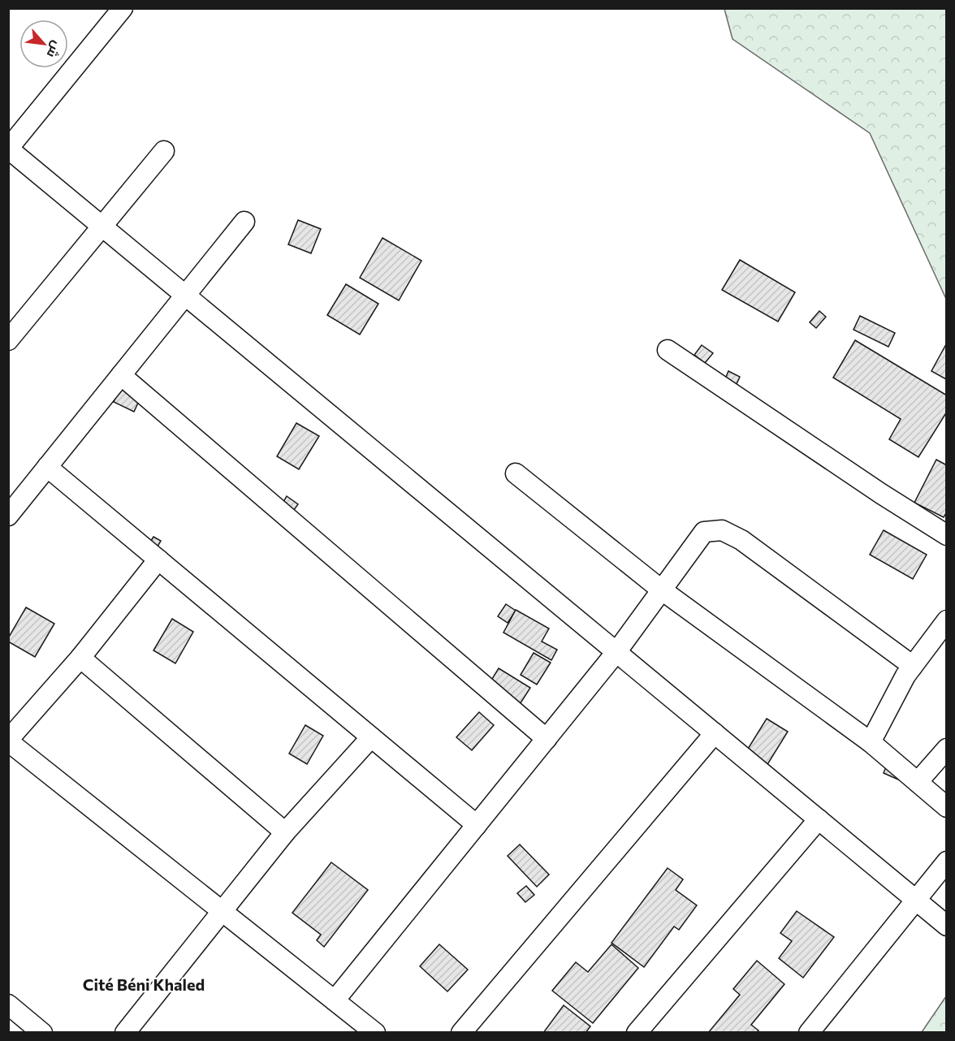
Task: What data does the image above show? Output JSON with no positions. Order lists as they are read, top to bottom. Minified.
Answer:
{"districts":["Cité Béni Khaled"],"north":"bottom right"}
